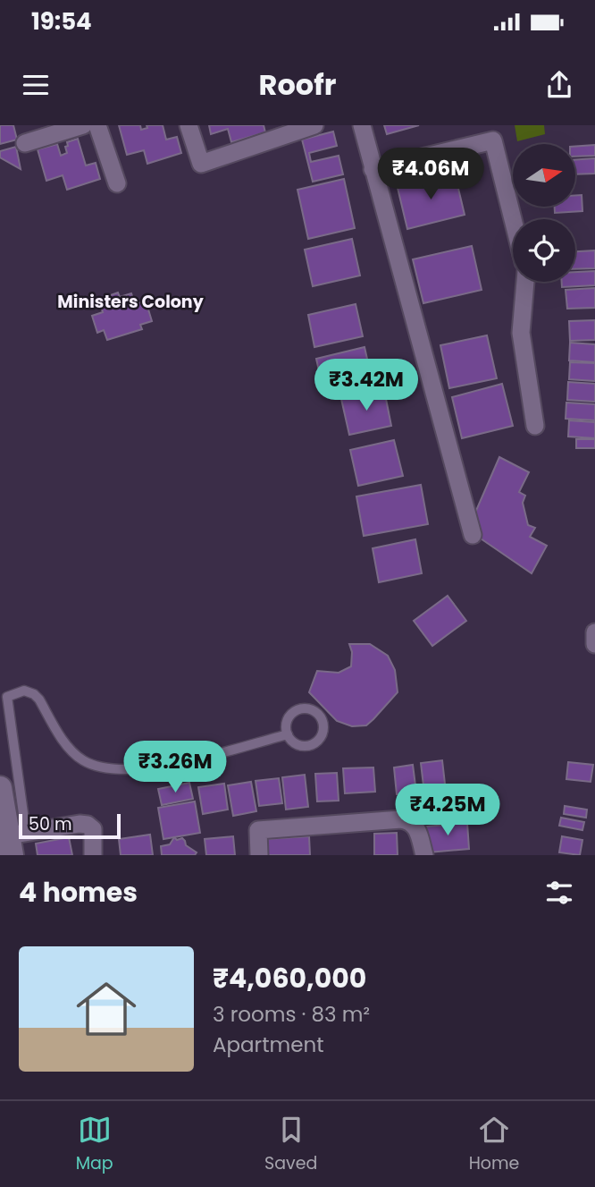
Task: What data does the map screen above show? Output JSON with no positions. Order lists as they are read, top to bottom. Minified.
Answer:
{"districts":["Ministers Colony"],"scale_bar":"50 m","north":"right","page":{"status":"19:54","header":"Roofr","price":["₹4.06M","₹3.42M","₹3.26M","₹4.25M"],"scale":"50 m","heading":"4 homes","list":[{"name":"₹4,060,000","note":"3 rooms · 83 m² · Apartment"}],"tabs":["Map","Saved","Home"]}}
